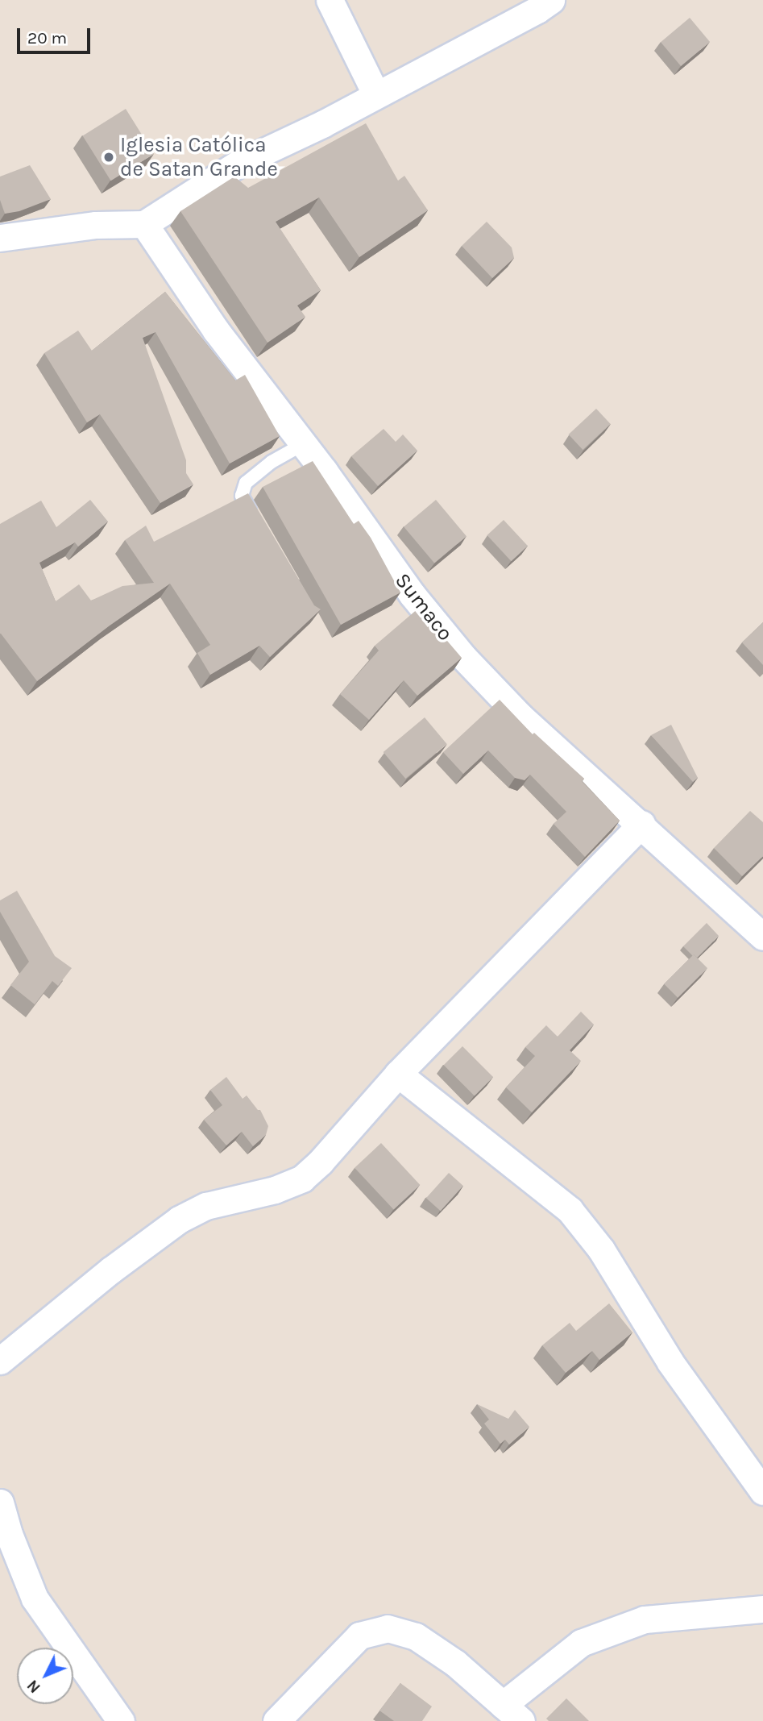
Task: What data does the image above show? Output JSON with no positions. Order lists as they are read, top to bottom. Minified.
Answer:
{"streets":{"street":["Sumaco"]},"places":["Iglesia Católica de Satan Grande"],"scale_bar":"20 m","north":"bottom left"}
